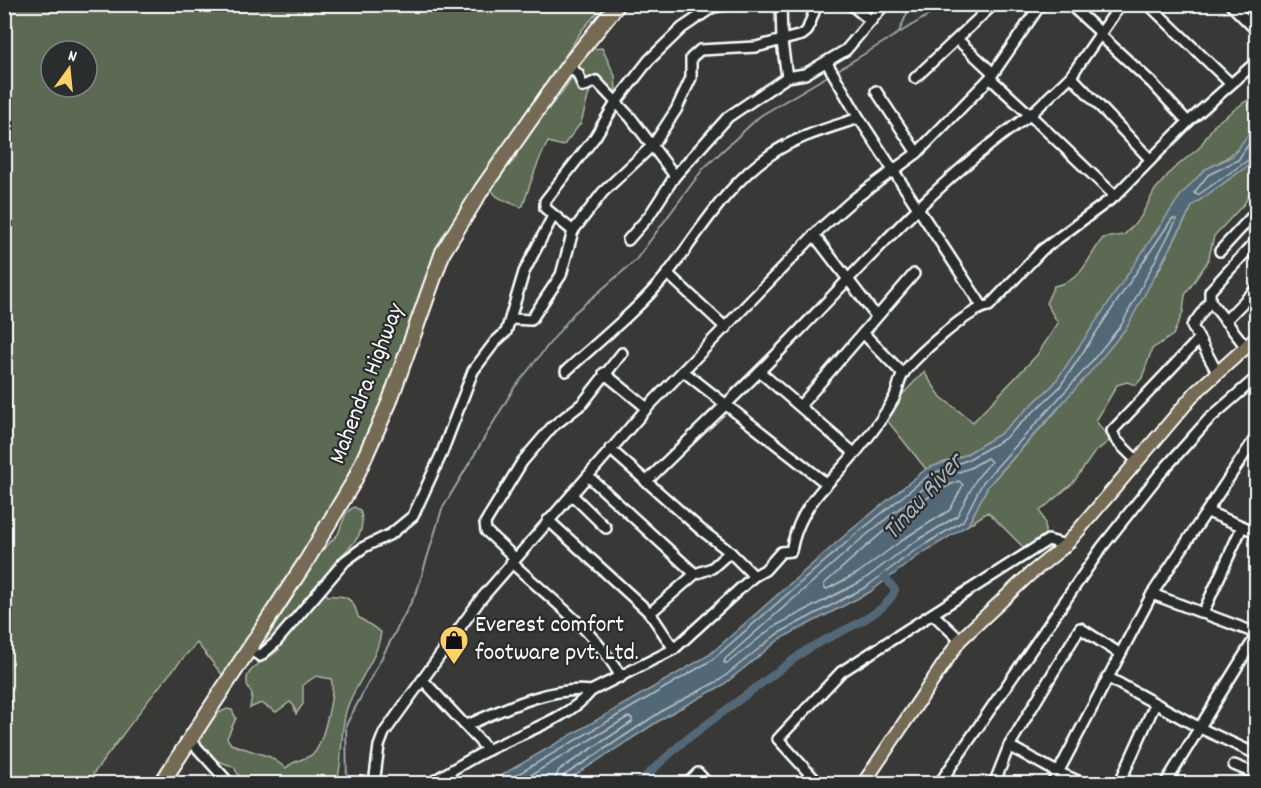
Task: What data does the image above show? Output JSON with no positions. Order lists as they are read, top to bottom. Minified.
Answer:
{"streets":{"highway":["Mahendra Highway"]},"water":["Tinau River"],"places":{"shop":["Everest comfort footware pvt. Ltd."]},"north":"top"}
